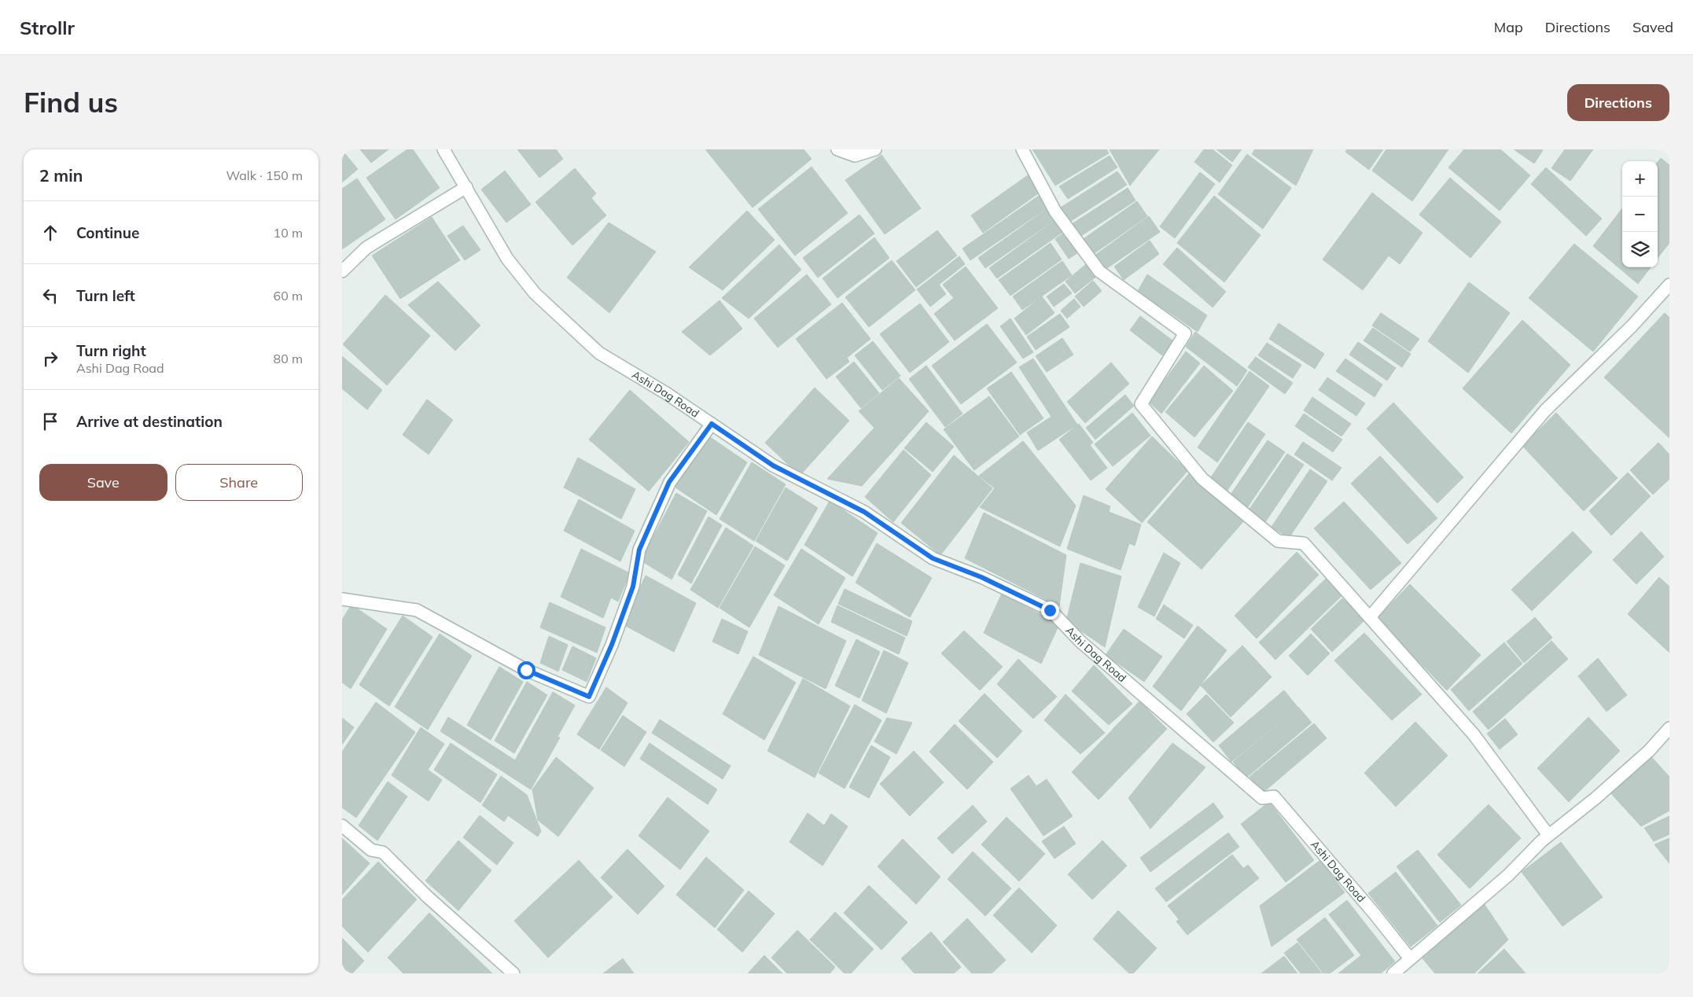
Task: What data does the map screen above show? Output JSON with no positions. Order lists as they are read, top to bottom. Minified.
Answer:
{"streets":{"street":["Ashi Dag Road"]},"page":{"header":"Strollr","nav":["Map","Directions","Saved"],"buttons":["Directions",["Save","Share"]],"title":"Find us","heading":["2 min","Walk · 150 m"],"map_buttons":["+","−"],"list":[["Continue","10 m"],["Turn left","60 m"],["Turn right","Ashi Dag Road","80 m"],"Arrive at destination"]}}
